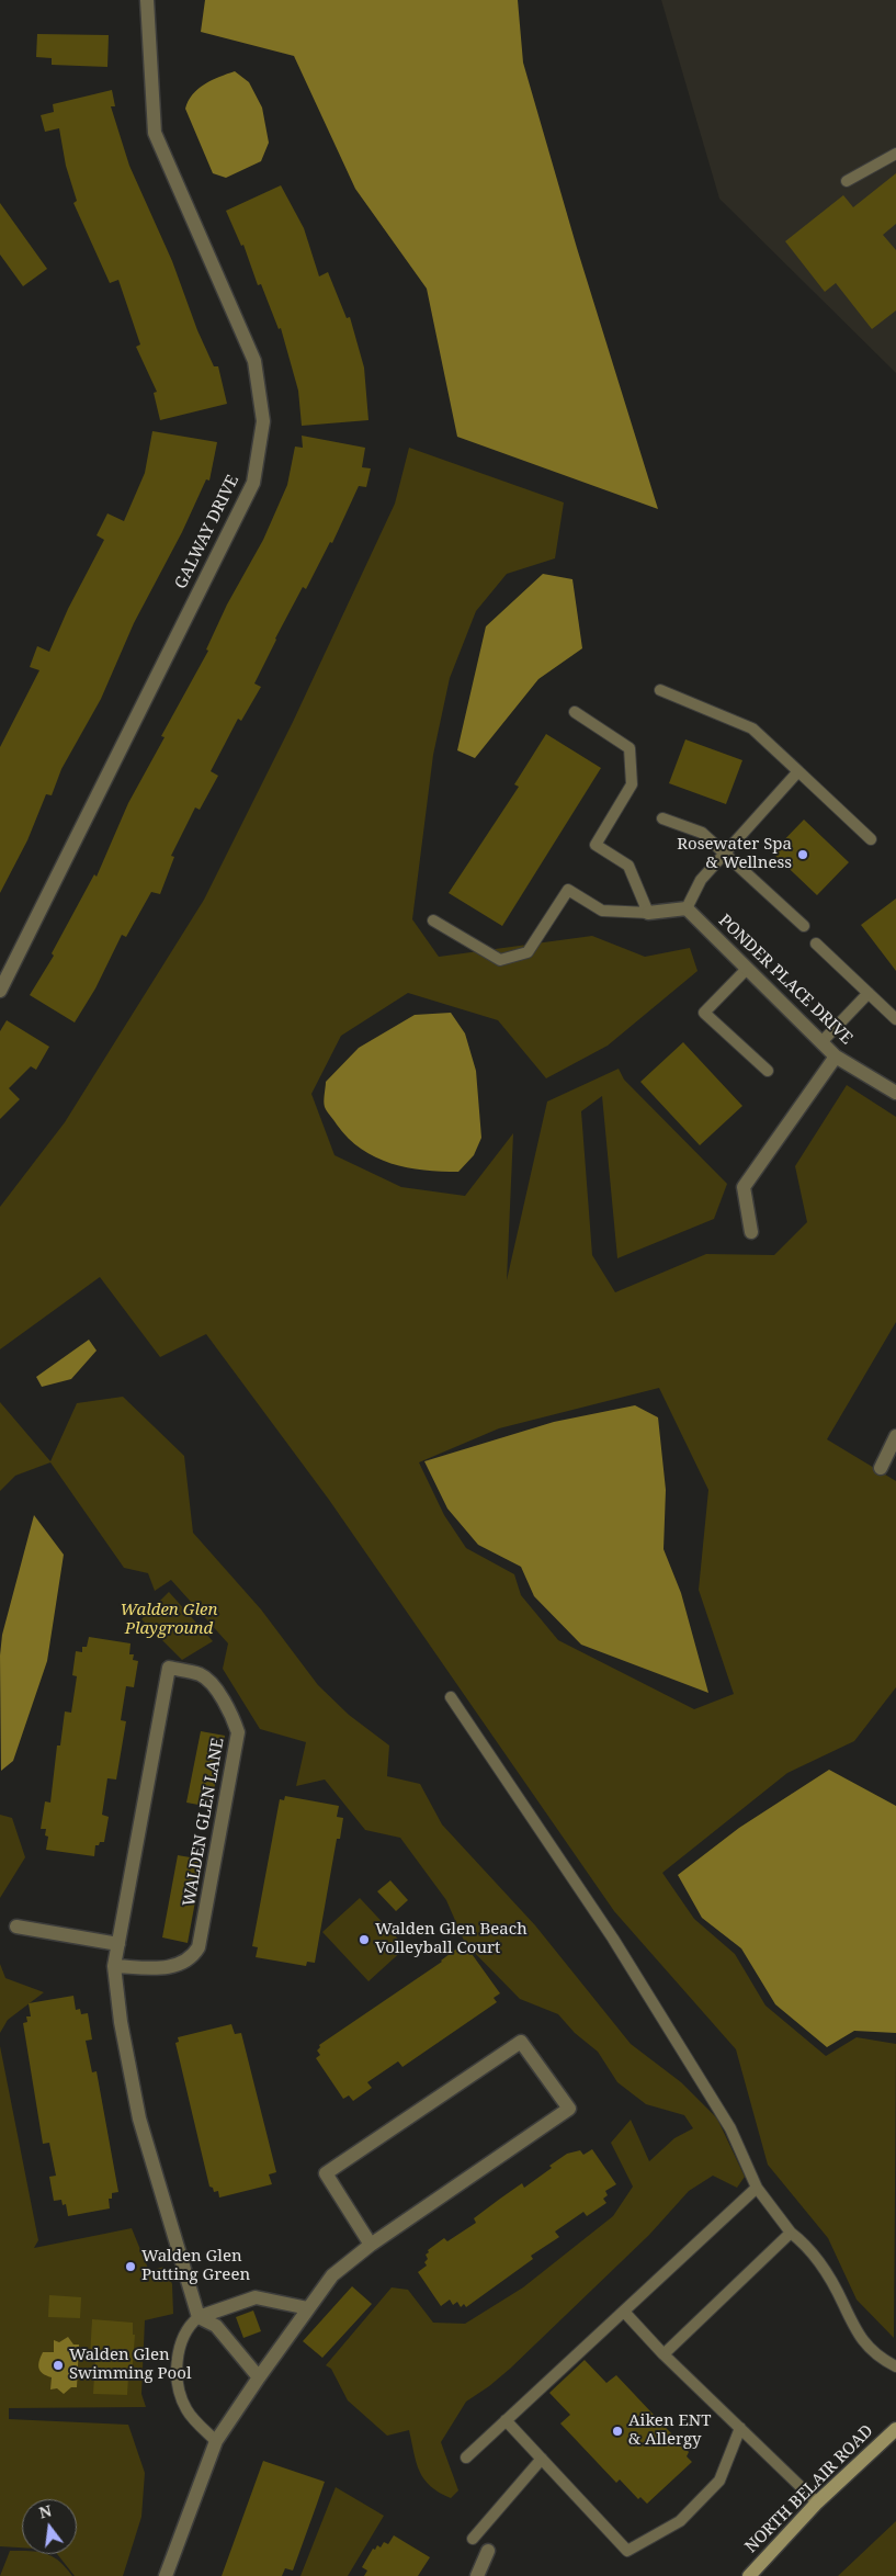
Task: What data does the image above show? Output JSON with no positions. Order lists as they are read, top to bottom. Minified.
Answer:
{"streets":{"main road":["NORTH BELAIR ROAD"],"street":["GALWAY DRIVE","PONDER PLACE DRIVE","WALDEN GLEN LANE"]},"parks":["Walden Glen Playground"],"places":["Rosewater Spa & Wellness","Walden Glen Beach Volleyball Court","Walden Glen Putting Green","Walden Glen Swimming Pool","Aiken ENT & Allergy"],"north":"top"}
